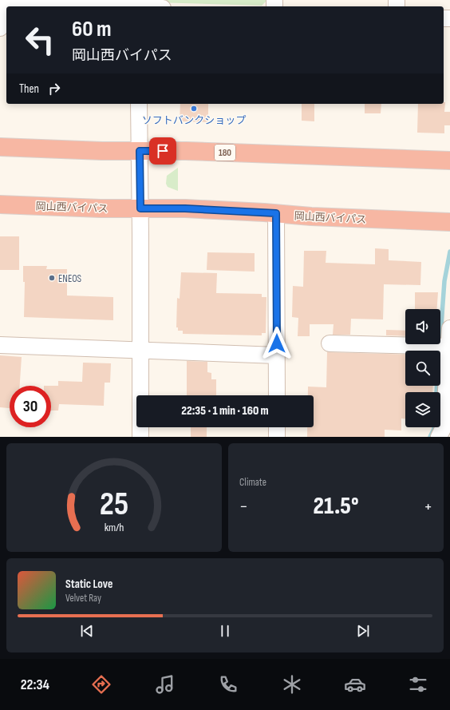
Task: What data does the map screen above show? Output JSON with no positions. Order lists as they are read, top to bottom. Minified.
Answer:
{"streets":{"highway":["180","岡山西バイパス"]},"places":["ソフトバンクショップ","ENEOS"],"page":{"turn":["60 m","岡山西バイパス"],"then":"Then","limit":"30","trip":"22:35 · 1 min · 160 m","tile":"Climate","heat":["−","21.5°","+"],"song":["Static Love","Velvet Ray"],"tabs":"22:34","gauge":["25","km/h"]}}
